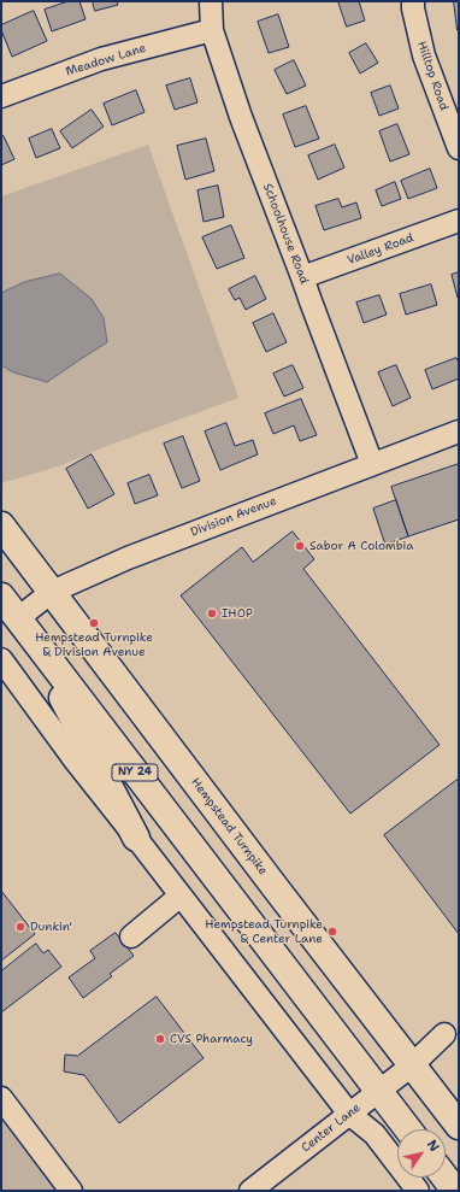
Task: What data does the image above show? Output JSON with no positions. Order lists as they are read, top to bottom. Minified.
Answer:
{"streets":{"main road":["NY 24","Hempstead Turnpike"],"street":["Meadow Lane","Hilltop Road","Schoolhouse Road","Valley Road","Division Avenue","Center Lane"]},"crossings":[["Meadow Lane","Schoolhouse Road"],["Schoolhouse Road","Valley Road"],["Schoolhouse Road","Division Avenue"],["Division Avenue","NY 24"],["Division Avenue","Hempstead Turnpike"],["NY 24","Center Lane"],["Hempstead Turnpike","Center Lane"]],"places":["Sabor A Colombia","IHOP","Hempstead Turnpike & Division Avenue","Dunkin'","Hempstead Turnpike & Center Lane","CVS Pharmacy"],"north":"top right"}
